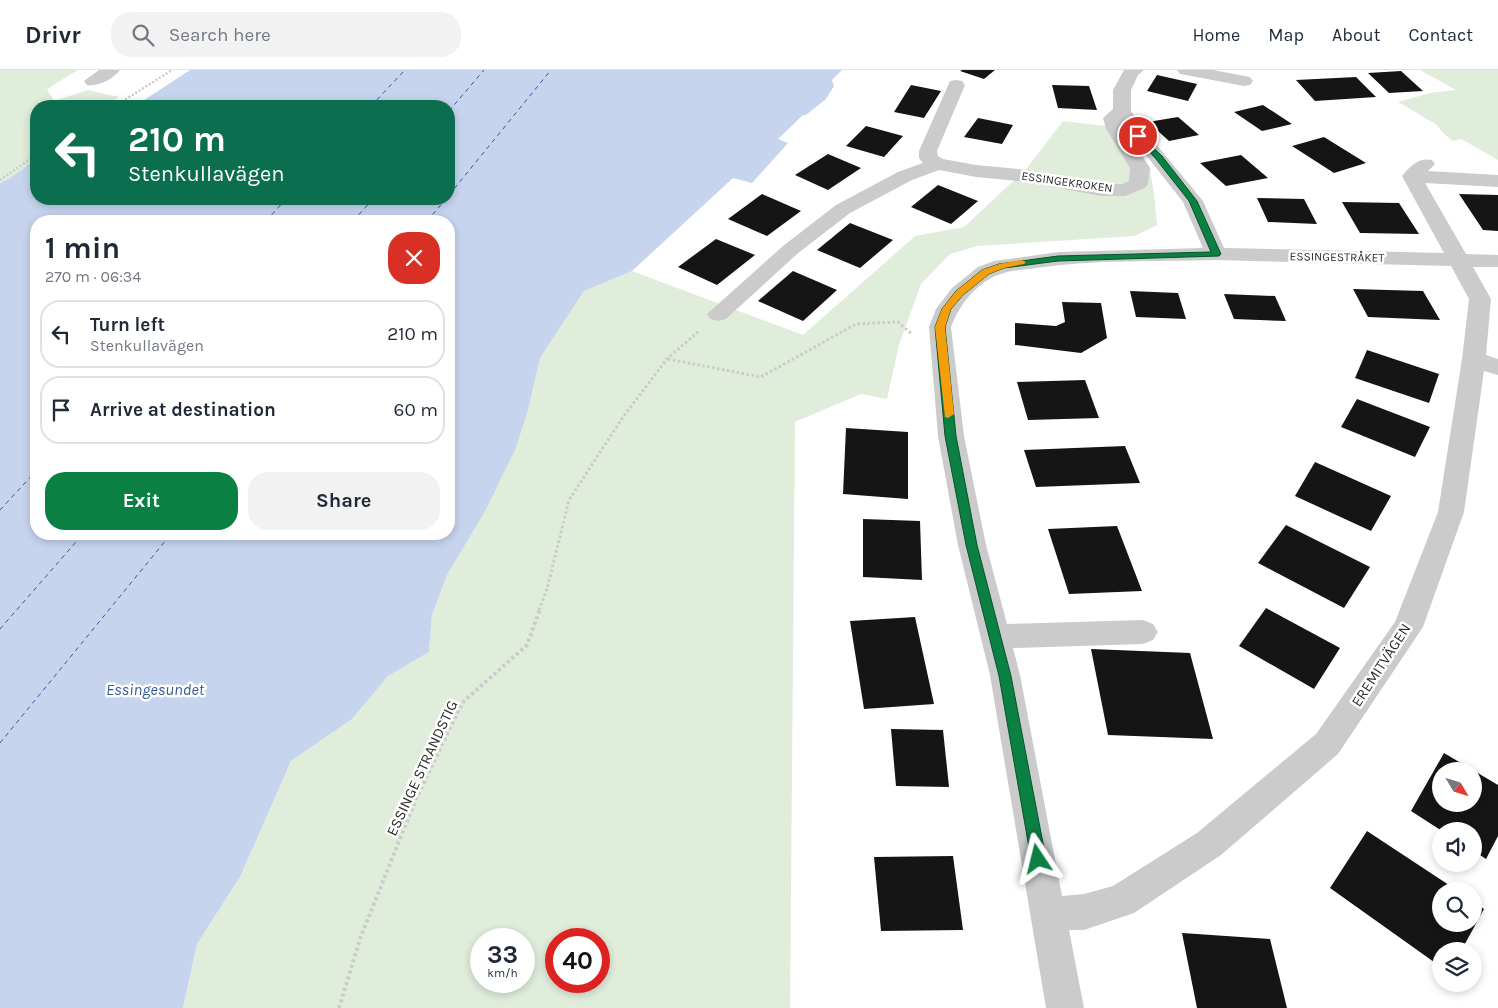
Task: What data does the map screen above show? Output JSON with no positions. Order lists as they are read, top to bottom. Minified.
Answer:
{"streets":{"street":["ESSINGEKROKEN","ESSINGESTRÅKET","EREMITVÄGEN"],"path":["ESSINGE STRANDSTIG"]},"crossings":[["ESSINGEKROKEN","ESSINGE STRANDSTIG"],["ESSINGESTRÅKET","EREMITVÄGEN"]],"water":["Essingesundet"],"north":"bottom right","page":{"header":"Drivr","search":"Search here","nav":["Home","Map","About","Contact"],"turn":["210 m","Stenkullavägen"],"heading":["1 min","270 m · 06:34"],"list":[{"name":"Turn left","note":"Stenkullavägen","value":"210 m"},{"name":"Arrive at destination","value":"60 m"}],"buttons":["Exit","Share"],"speed":"33 km/h","limit":"40"}}
